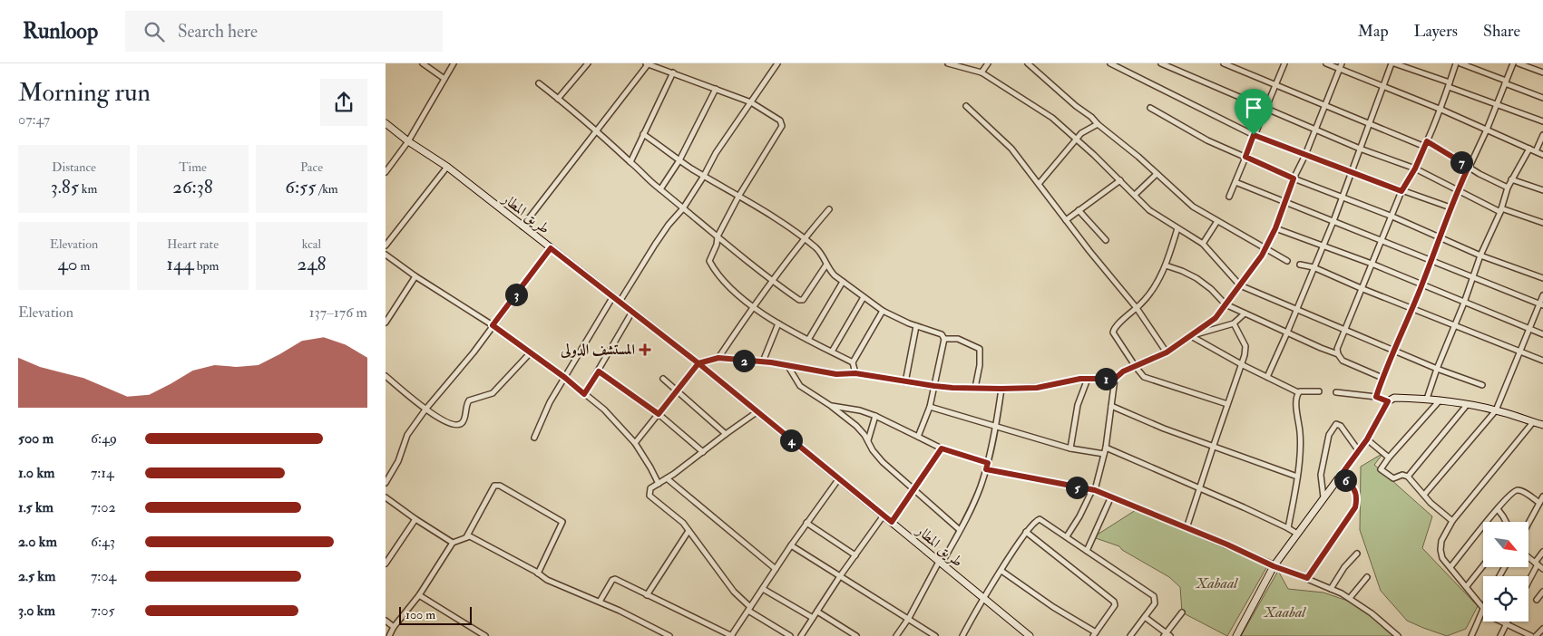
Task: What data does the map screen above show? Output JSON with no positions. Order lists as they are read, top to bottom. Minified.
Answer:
{"streets":{"main road":["طريق المطار"]},"parks":["Xabaal","Xaabal"],"places":{"health":["المستشف الدولى"]},"scale_bar":"100 m","north":"bottom right","page":{"header":"Runloop","search":"Search here","nav":["Map","Layers","Share"],"heading":["Morning run","07:47"],"stats":[["Distance","3.85 km"],["Time","26:38"],["Pace","6:55 /km"],["Elevation","40 m"],["Heart rate","144 bpm"],["kcal","248"]],"pins":["7","3","2","1","4","6","5"],"chart":["Elevation","137–176 m"],"list":[{"name":"500 m","note":"6:49"},{"name":"1.0 km","note":"7:14"},{"name":"1.5 km","note":"7:02"},{"name":"2.0 km","note":"6:43"},{"name":"2.5 km","note":"7:04"},{"name":"3.0 km","note":"7:05"}],"scale":"100 m"}}
